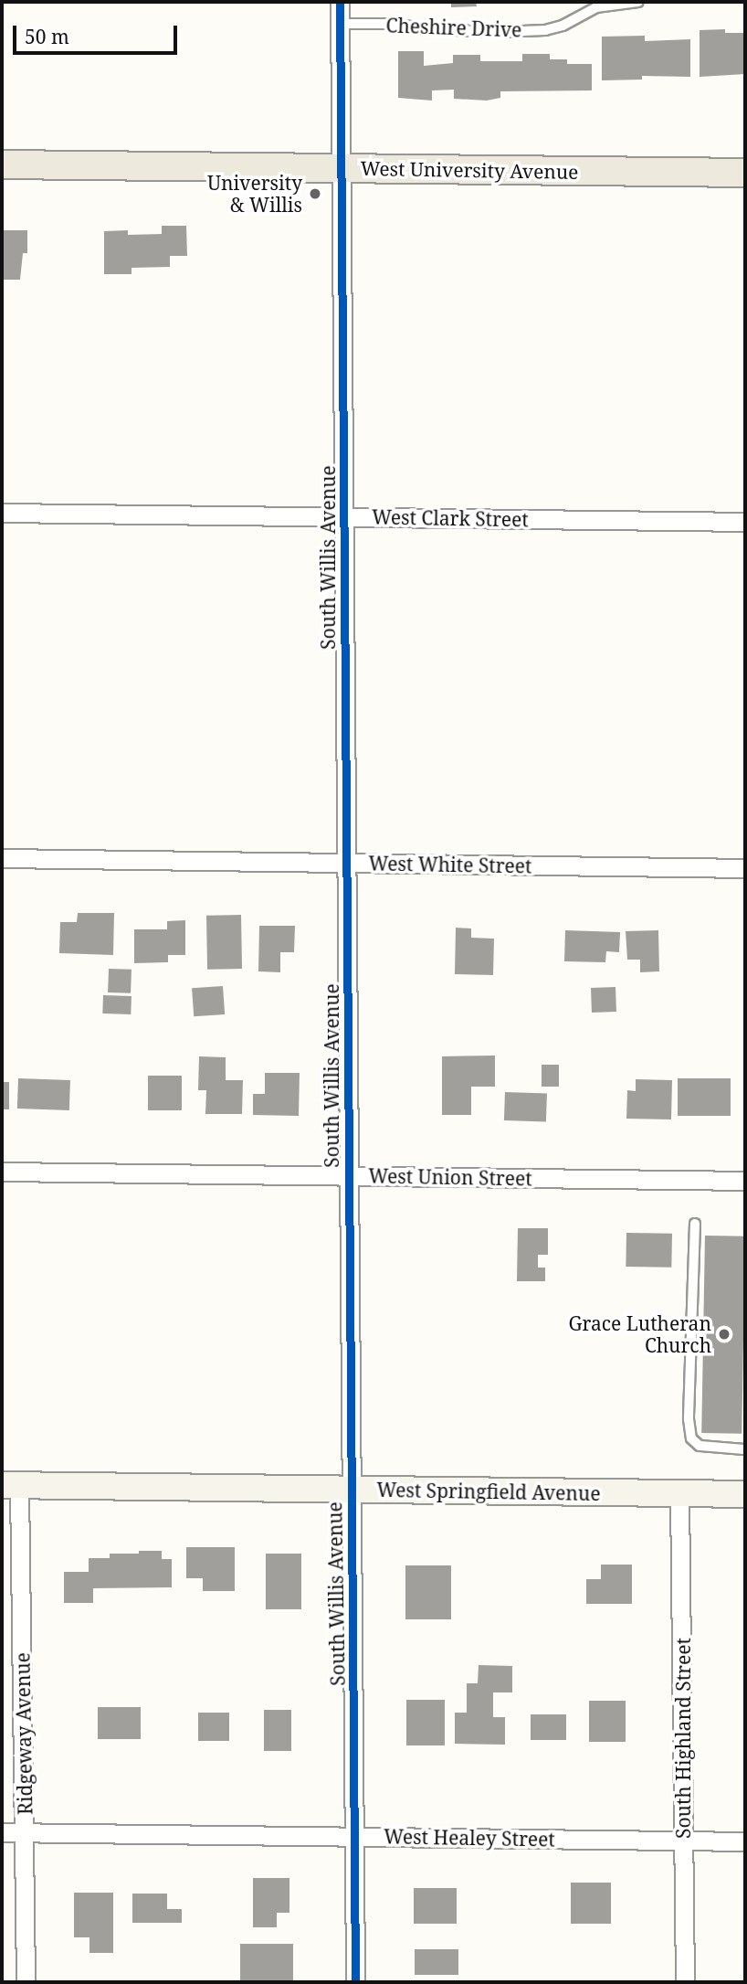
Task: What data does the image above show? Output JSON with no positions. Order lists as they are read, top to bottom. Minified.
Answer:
{"streets":{"main road":["West University Avenue","West Springfield Avenue"],"street":["West Clark Street","South Willis Avenue","West White Street","West Union Street","Ridgeway Avenue","South Highland Street","West Healey Street"],"lane":["Cheshire Drive"]},"crossings":[["Cheshire Drive","South Willis Avenue"],["West University Avenue","South Willis Avenue"],["West Clark Street","South Willis Avenue"],["South Willis Avenue","West White Street"],["South Willis Avenue","West Union Street"],["South Willis Avenue","West Springfield Avenue"],["South Willis Avenue","West Healey Street"],["West Springfield Avenue","Ridgeway Avenue"],["West Springfield Avenue","South Highland Street"],["Ridgeway Avenue","West Healey Street"],["South Highland Street","West Healey Street"]],"places":["University & Willis","Grace Lutheran Church"],"scale_bar":"50 m"}
